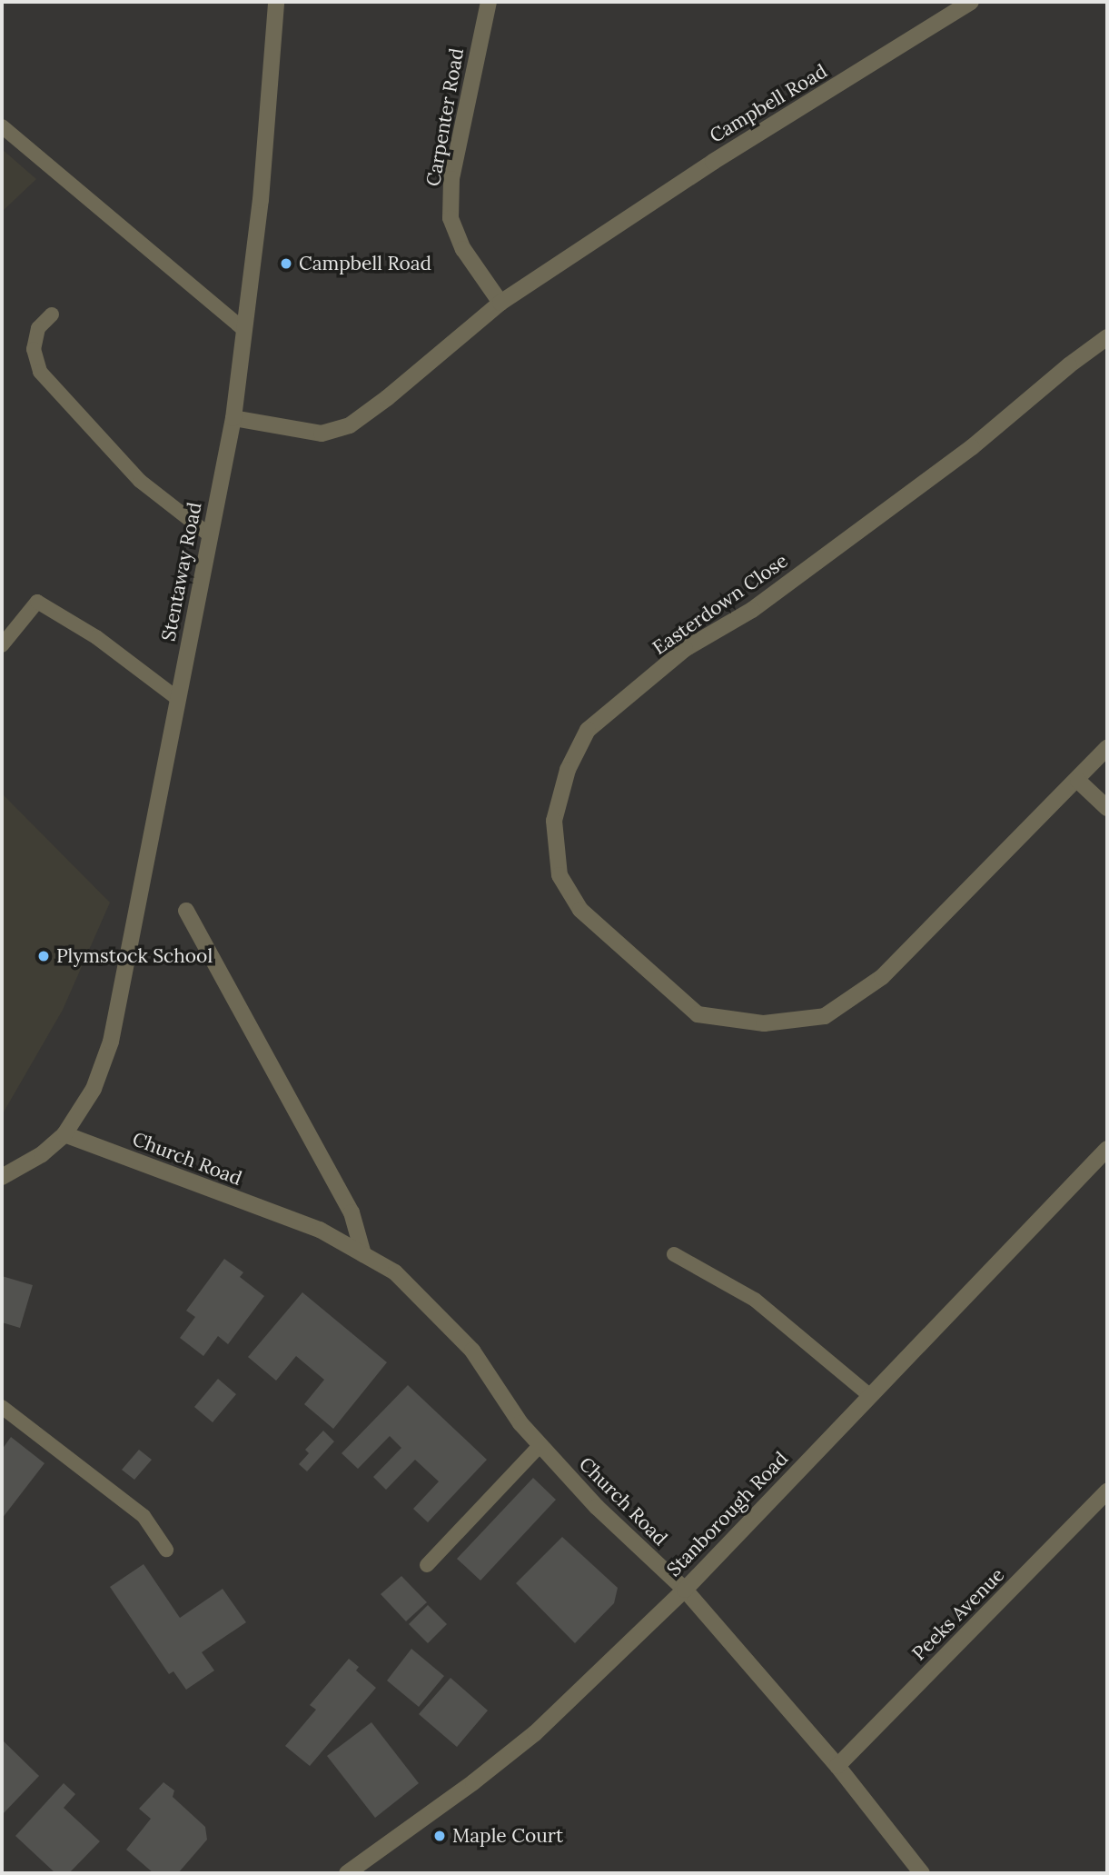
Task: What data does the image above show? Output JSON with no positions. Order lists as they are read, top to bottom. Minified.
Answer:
{"streets":{"street":["Campbell Road","Carpenter Road","Stentaway Road","Easterdown Close","Church Road","Stanborough Road","Peeks Avenue"]},"crossings":[["Campbell Road","Carpenter Road"],["Campbell Road","Stentaway Road"],["Stentaway Road","Church Road"],["Church Road","Stanborough Road"],["Church Road","Peeks Avenue"]],"places":["Campbell Road","Plymstock School","Maple Court"]}
